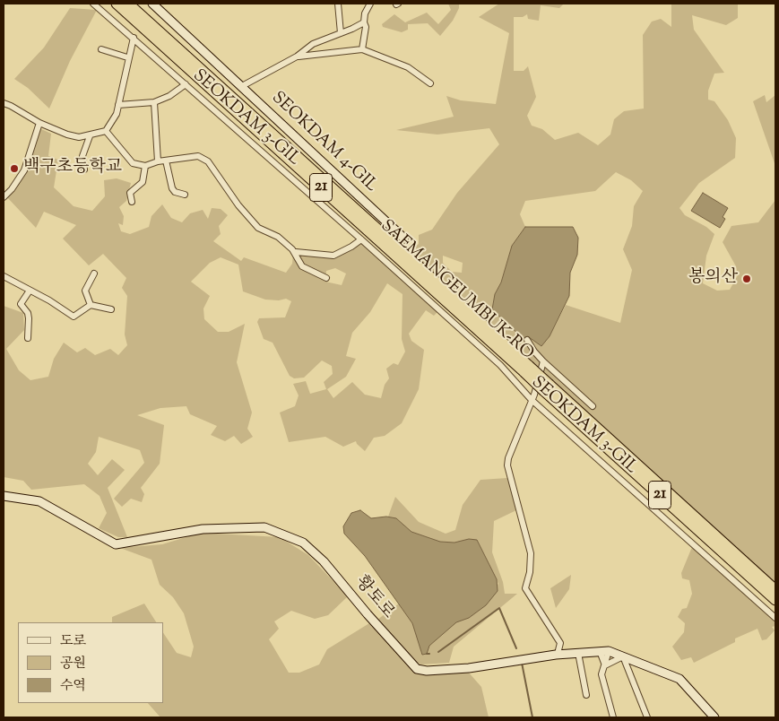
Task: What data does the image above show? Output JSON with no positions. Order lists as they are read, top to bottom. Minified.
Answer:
{"streets":{"highway":["21","SAEMANGEUMBUK-RO"],"main road":["SEOKDAM 4-GIL","황토로"],"street":["SEOKDAM 3-GIL"]},"places":["백구초등학교","봉의산"],"legend":["도로","공원","수역"]}
